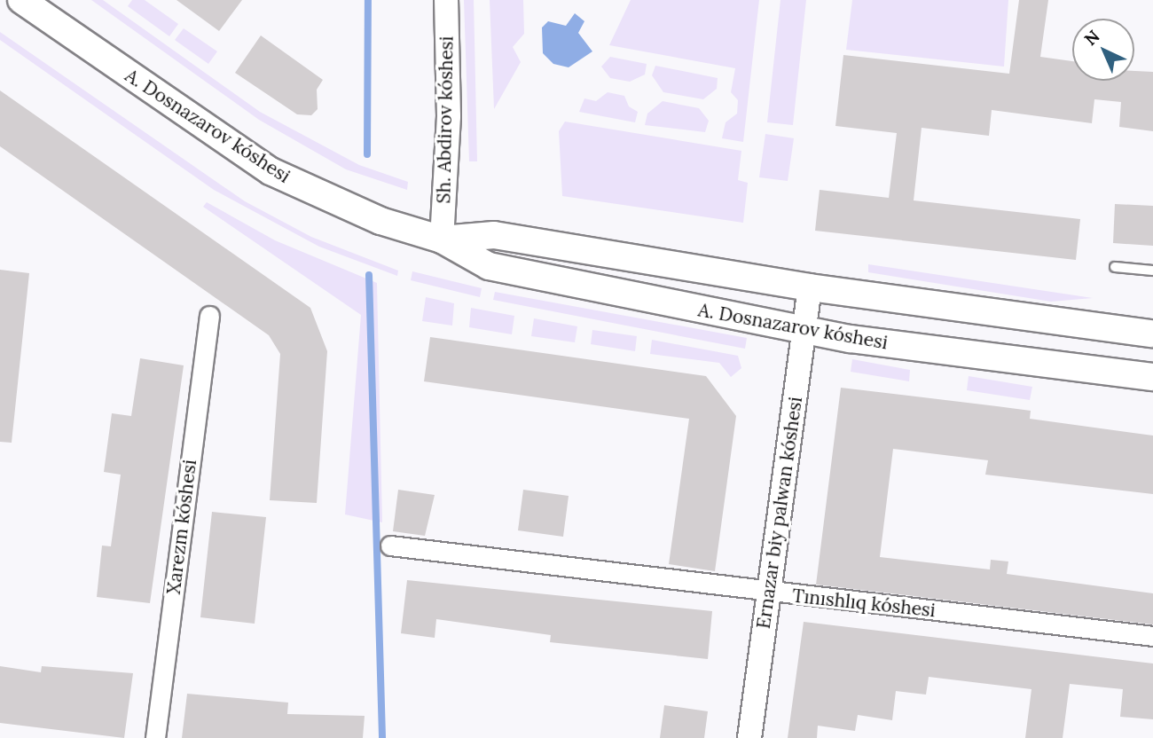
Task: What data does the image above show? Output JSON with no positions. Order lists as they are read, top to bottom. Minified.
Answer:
{"streets":{"main road":["A. Dosnazarov kóshesi"],"street":["Sh. Abdirov kóshesi","Ernazar biy palwan kóshesi","Xarezm kóshesi","Tınıshlıq kóshesi"]},"crossings":[["Sh. Abdirov kóshesi","A. Dosnazarov kóshesi"],["A. Dosnazarov kóshesi","Ernazar biy palwan kóshesi"],["Ernazar biy palwan kóshesi","Tınıshlıq kóshesi"]],"north":"top left"}
